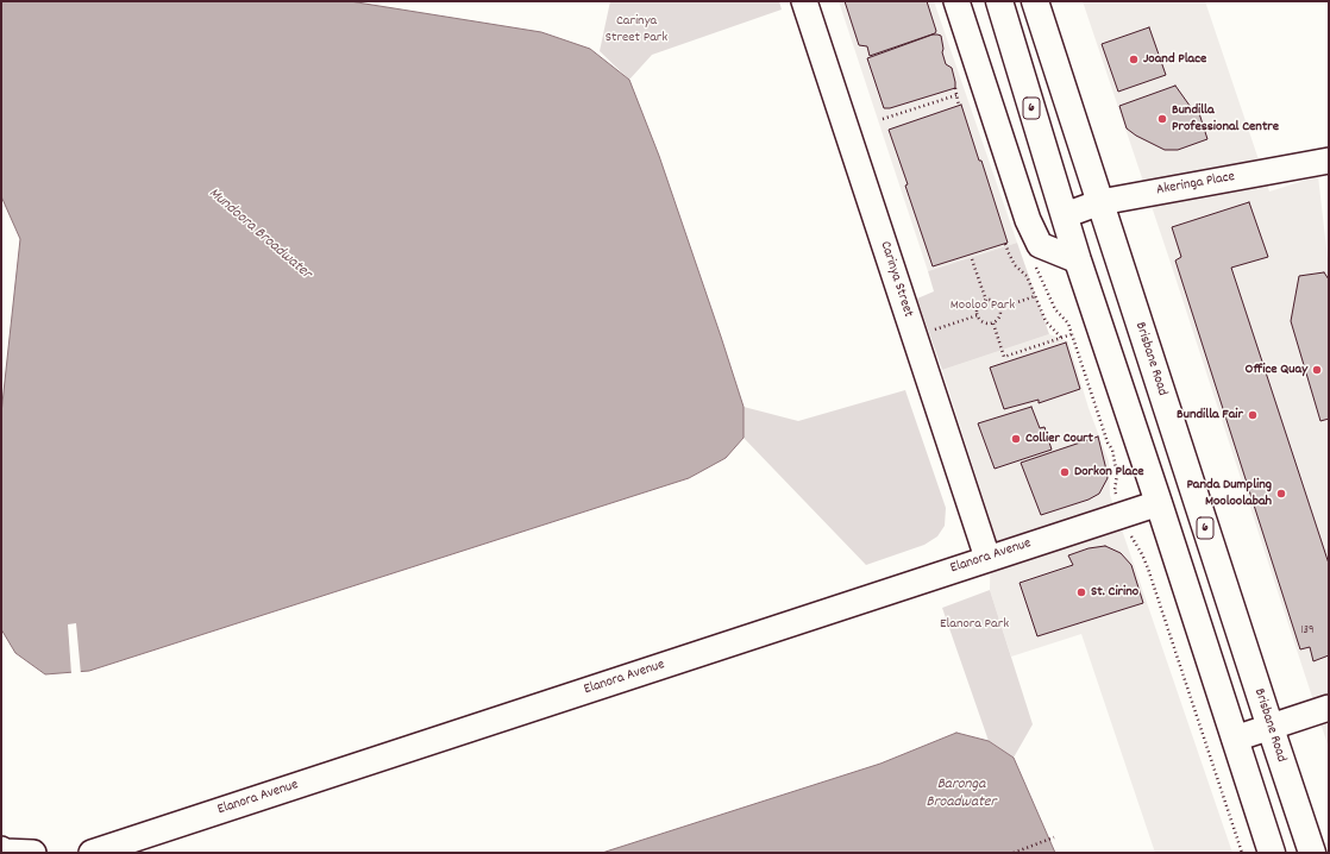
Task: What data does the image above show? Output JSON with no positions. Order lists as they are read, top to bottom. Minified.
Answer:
{"streets":{"main road":["6","Brisbane Road"],"street":["Akeringa Place","Carinya Street","Elanora Avenue"]},"crossings":[["6","Akeringa Place"],["6","Elanora Avenue"],["Akeringa Place","Brisbane Road"],["Carinya Street","Elanora Avenue"]],"water":["Mundoora Broadwater","Baronga Broadwater"],"parks":["Carinya Street Park","Mooloo Park","Elanora Park"],"places":["Joand Place","Bundilla Professional Centre","Office Quay","Bundilla Fair","Collier Court","Dorkon Place","Panda Dumpling Mooloolabah","St. Cirino"],"house_numbers":["139"]}
